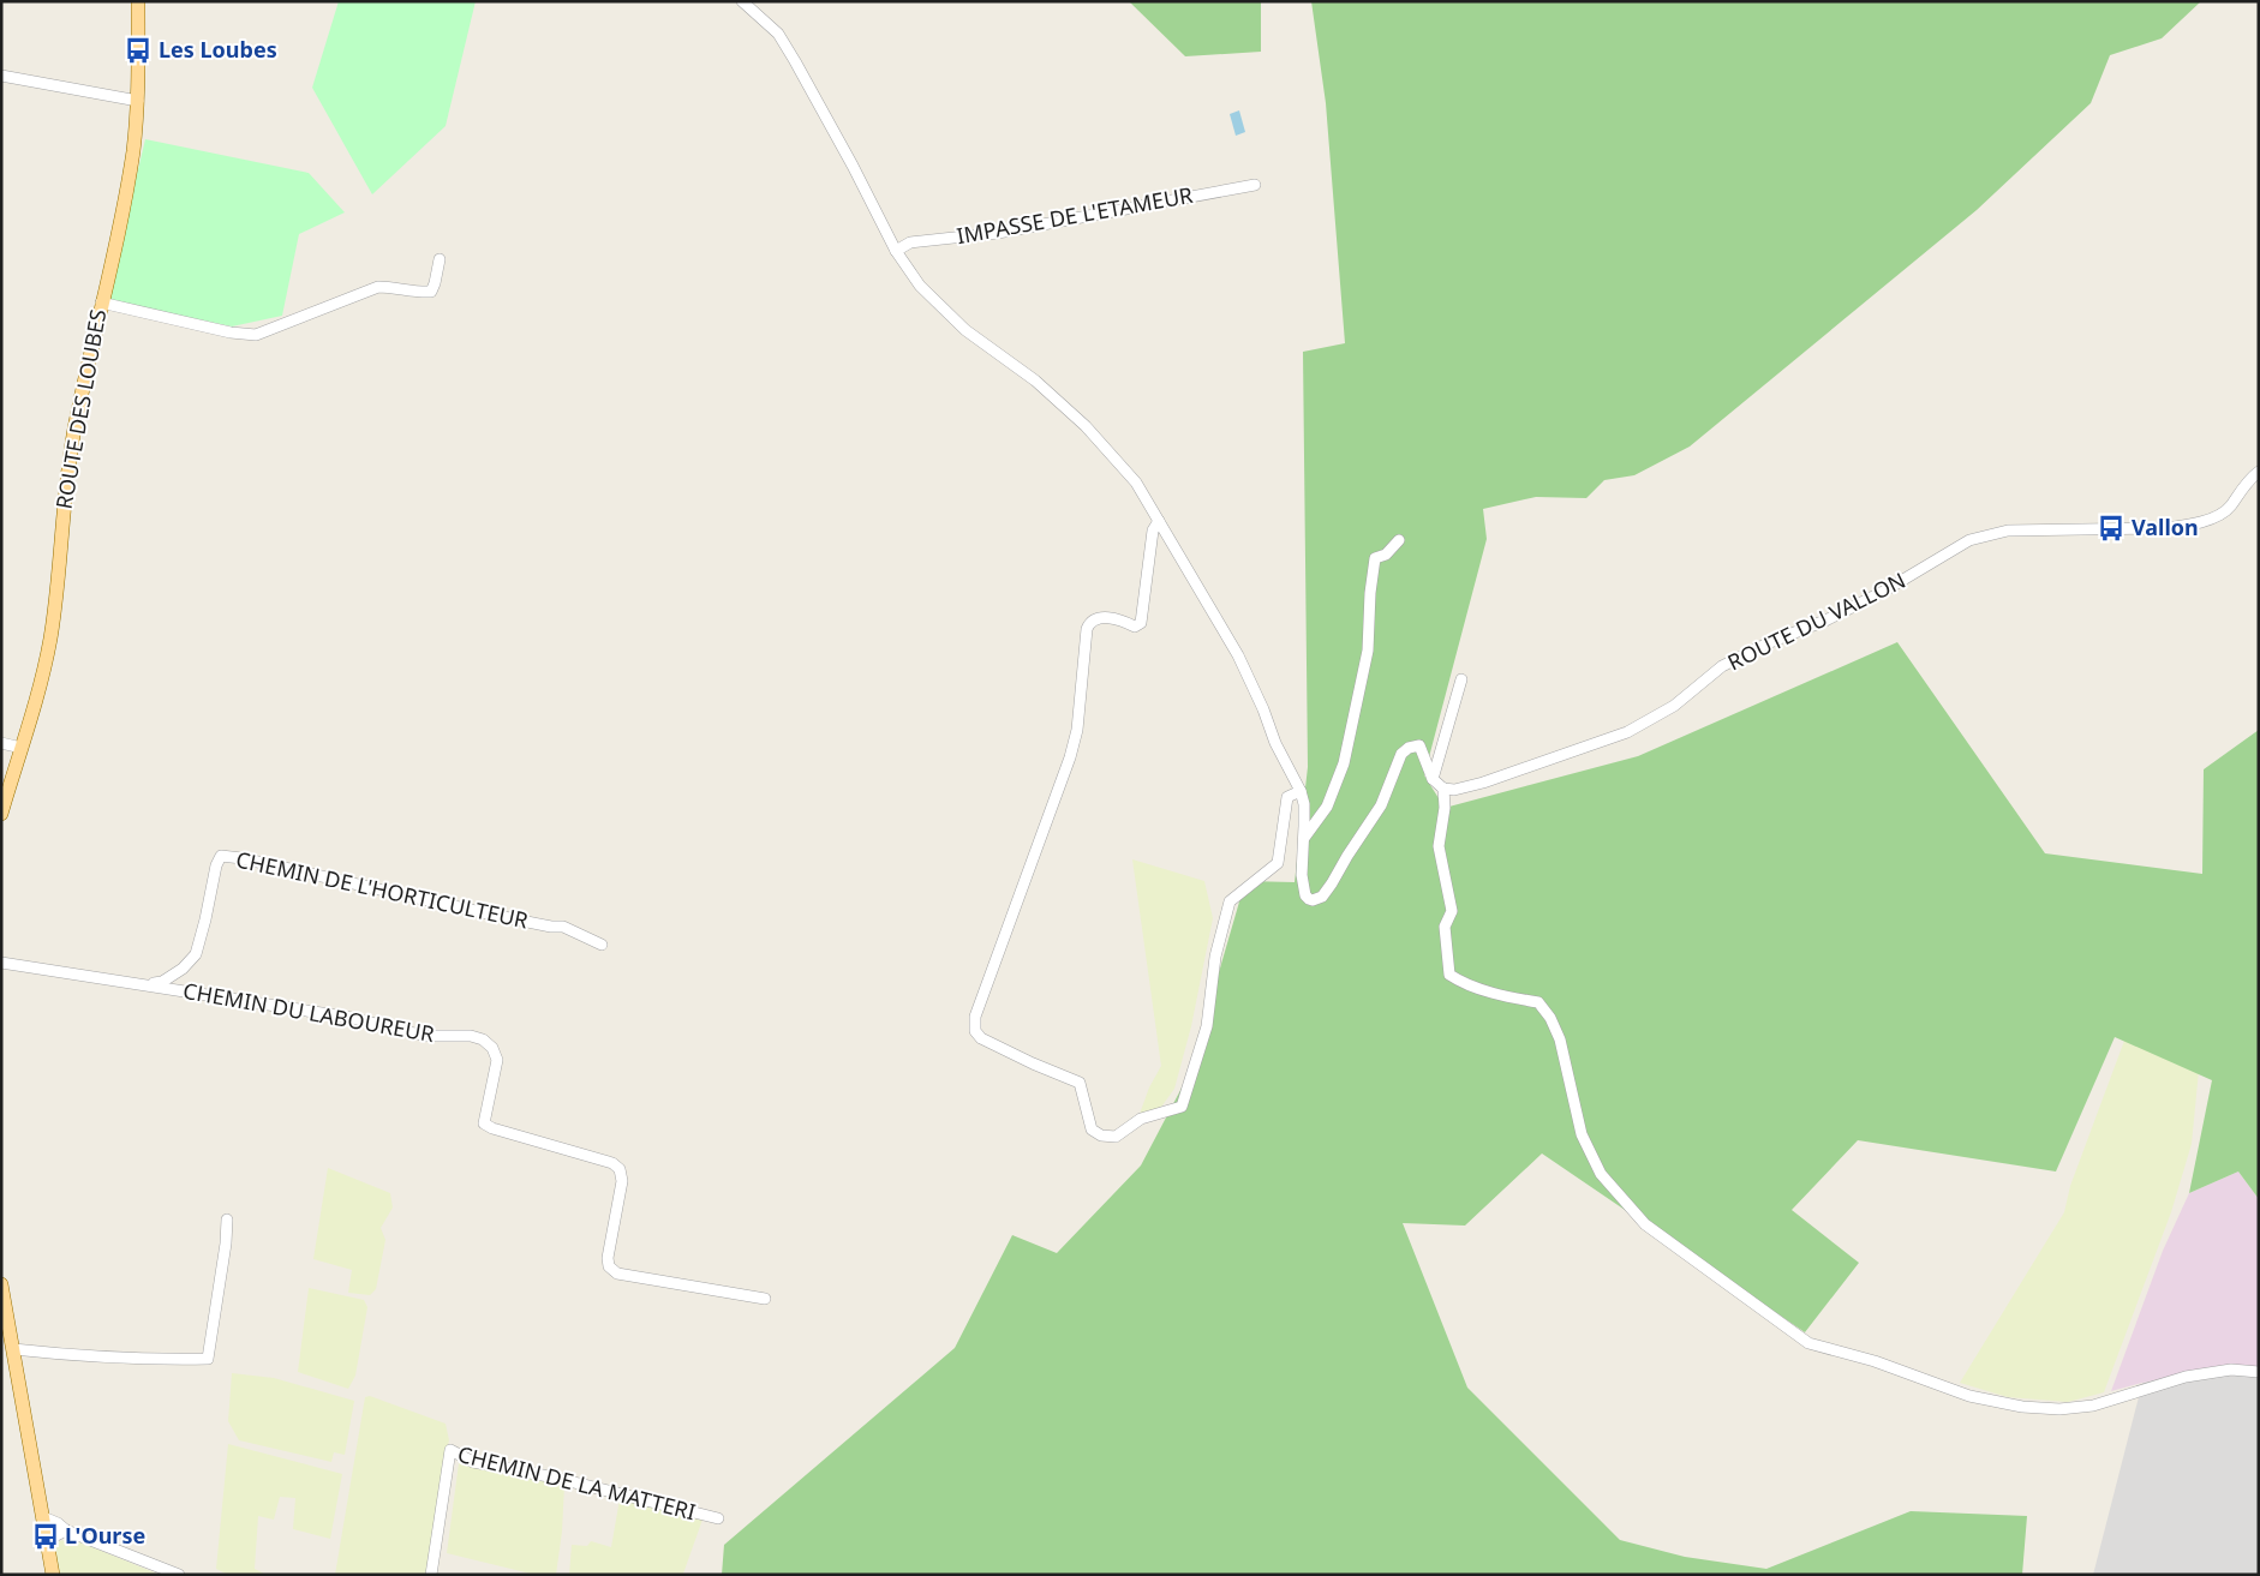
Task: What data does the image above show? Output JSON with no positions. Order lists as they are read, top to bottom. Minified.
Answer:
{"streets":{"main road":["ROUTE DES LOUBES"],"street":["IMPASSE DE L'ETAMEUR","ROUTE DU VALLON","CHEMIN DE L'HORTICULTEUR","CHEMIN DU LABOUREUR","CHEMIN DE LA MATTERI"]},"crossings":[["CHEMIN DE L'HORTICULTEUR","CHEMIN DU LABOUREUR"]],"places":{"bus stop":["Les Loubes","Vallon","L'Ourse"]}}
